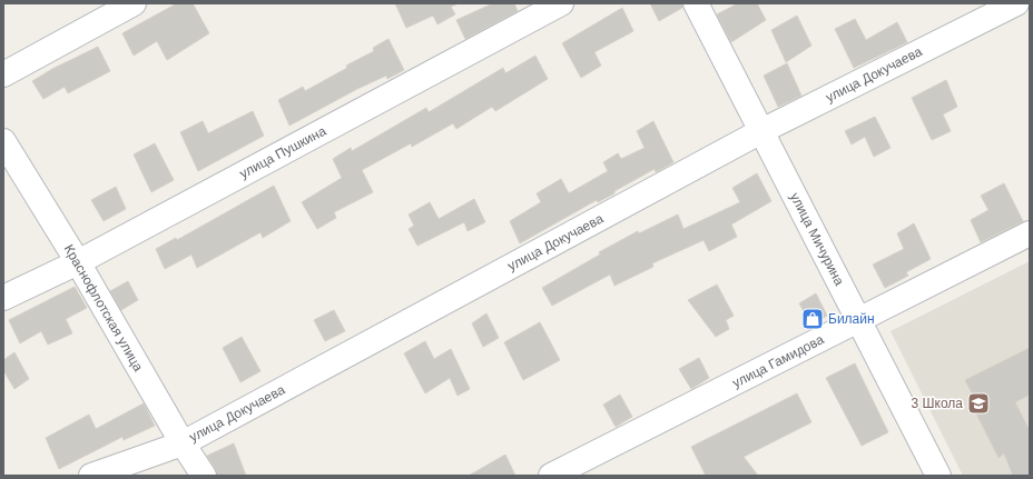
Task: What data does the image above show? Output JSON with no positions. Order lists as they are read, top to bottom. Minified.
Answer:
{"streets":{"street":["улица Докучаева","улица Пушкина","улица Мичурина","Краснофлотская улица","улица Гамидова"]},"crossings":[["улица Докучаева","улица Мичурина"],["улица Докучаева","Краснофлотская улица"],["улица Пушкина","Краснофлотская улица"],["улица Мичурина","улица Гамидова"]],"places":{"shop":["Билайн"],"school or university":["3 Школа"]}}
